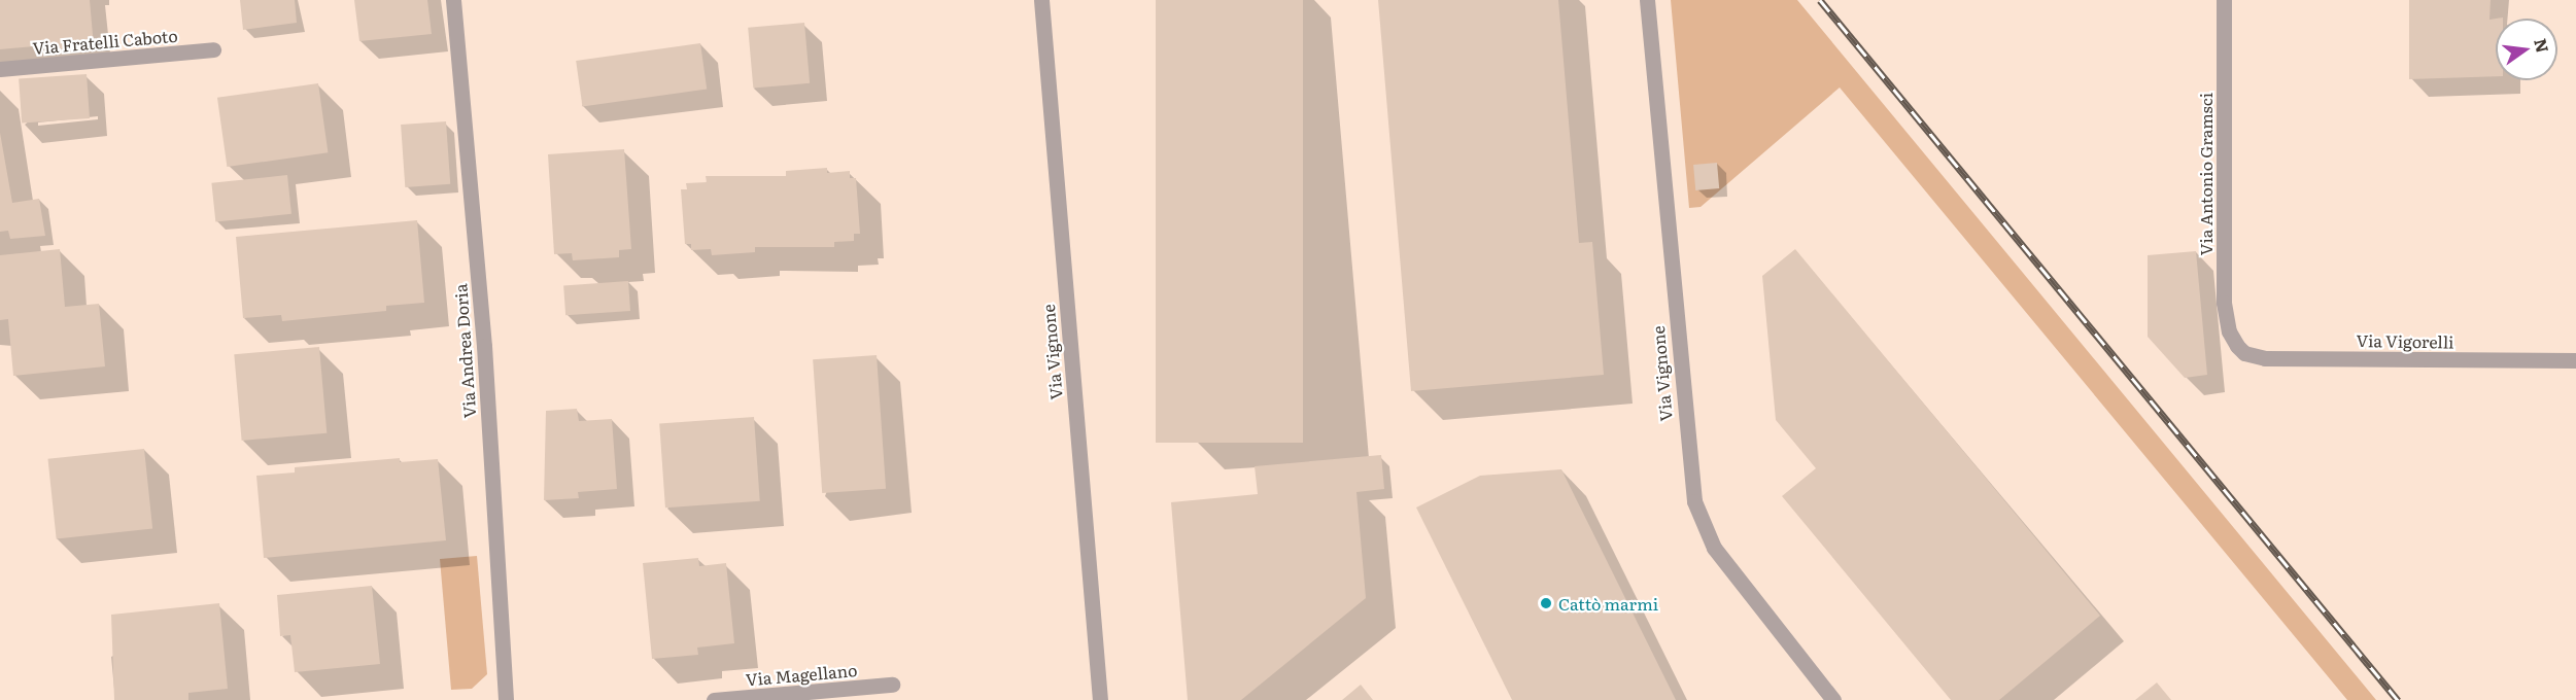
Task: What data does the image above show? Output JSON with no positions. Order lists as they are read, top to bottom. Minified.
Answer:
{"streets":{"street":["Via Fratelli Caboto","Via Antonio Gramsci","Via Vigorelli","Via Andrea Doria","Via Vignone","Via Magellano"]},"crossings":[["Via Antonio Gramsci","Via Vigorelli"]],"places":["Cattò marmi"],"north":"right"}
